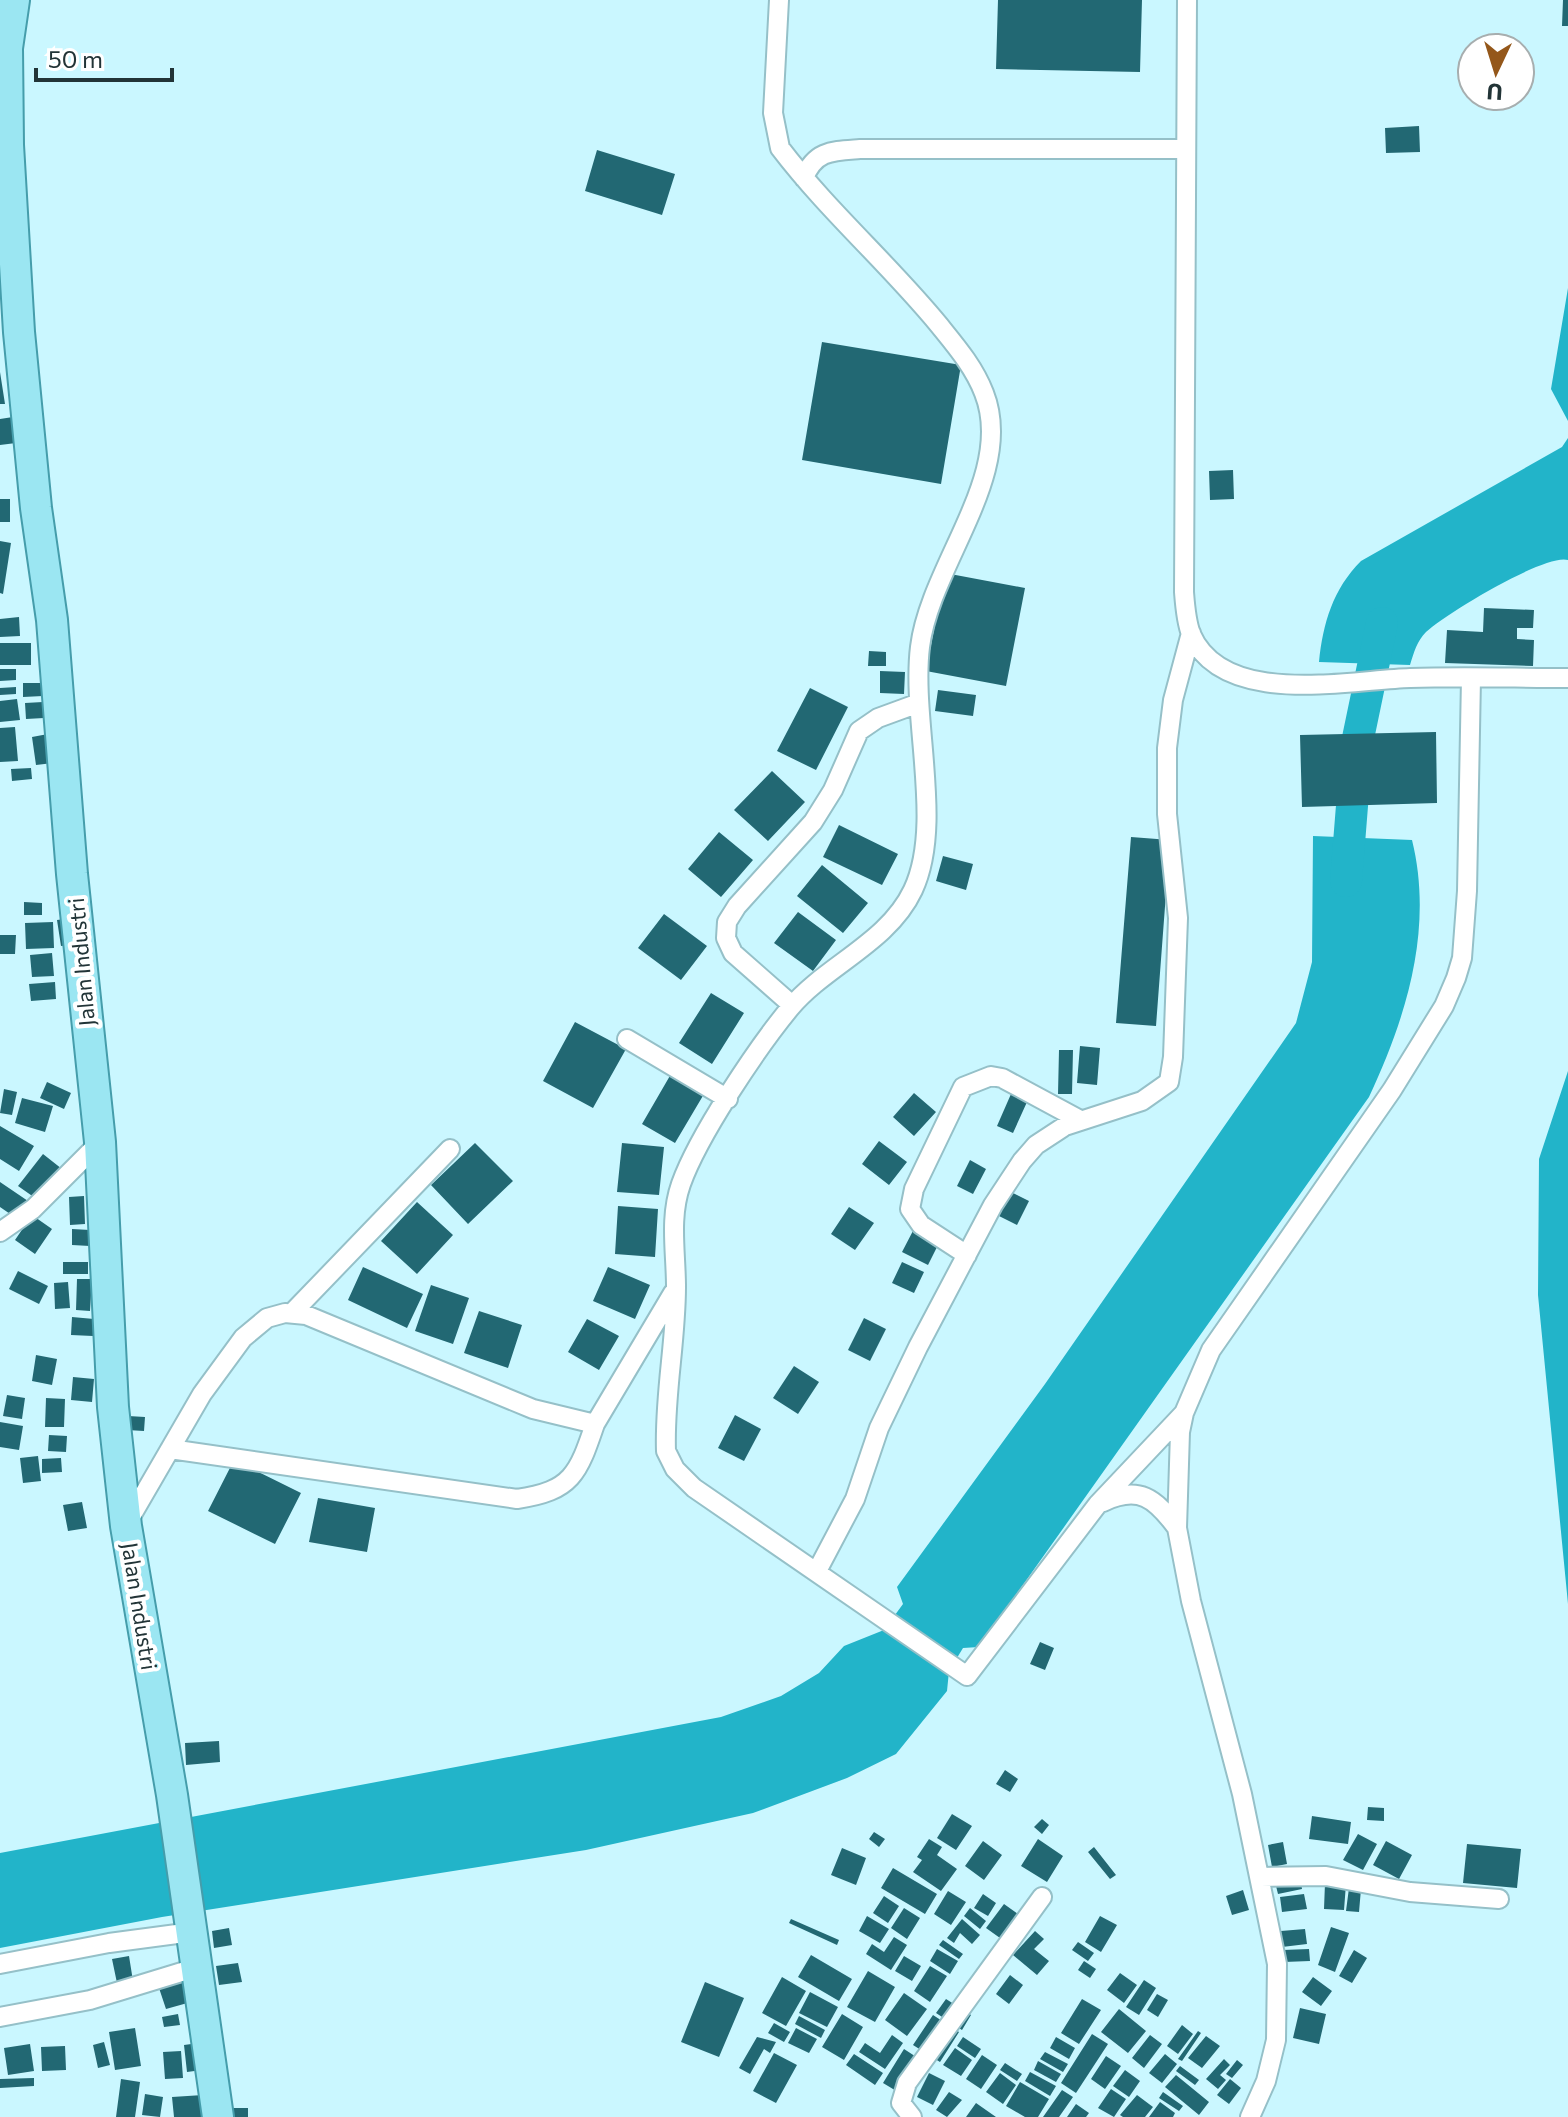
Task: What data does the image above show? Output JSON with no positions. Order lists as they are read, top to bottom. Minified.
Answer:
{"streets":{"main road":["Jalan Industri"]},"scale_bar":"50 m","north":"bottom"}
